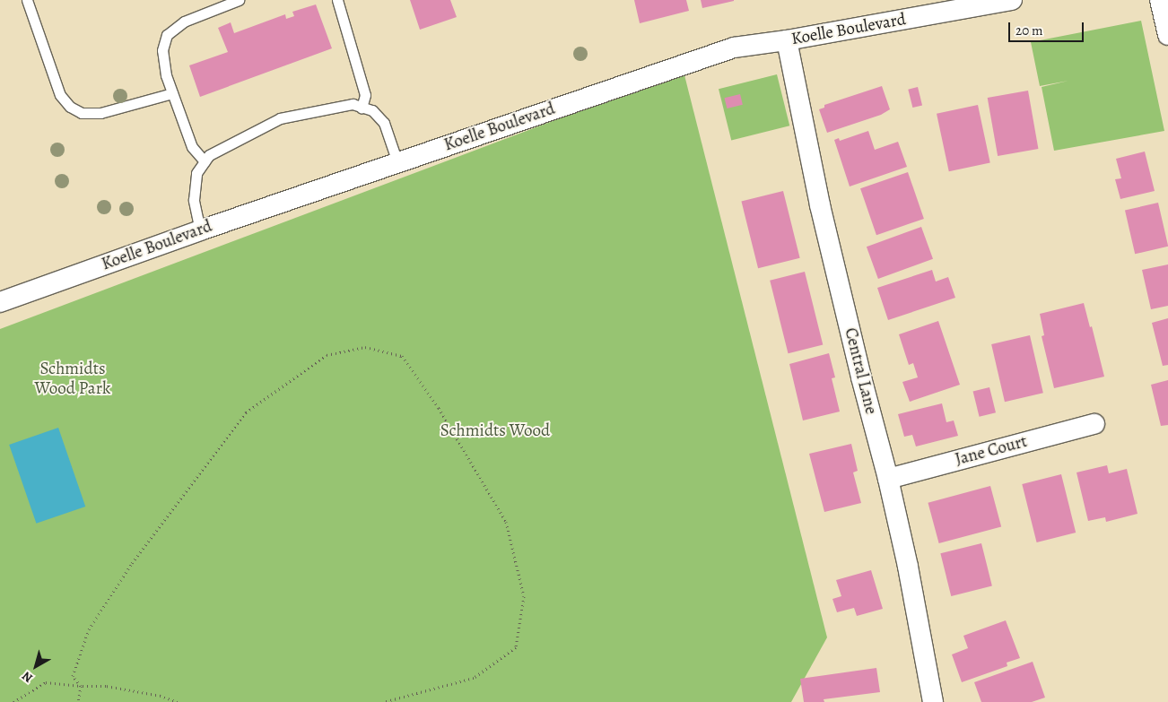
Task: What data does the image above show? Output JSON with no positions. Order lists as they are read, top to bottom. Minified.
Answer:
{"streets":{"street":["Koelle Boulevard","Central Lane","Jane Court"]},"crossings":[["Koelle Boulevard","Central Lane"],["Central Lane","Jane Court"]],"parks":["Schmidts Wood Park","Schmidts Wood"],"scale_bar":"20 m","north":"bottom left"}
